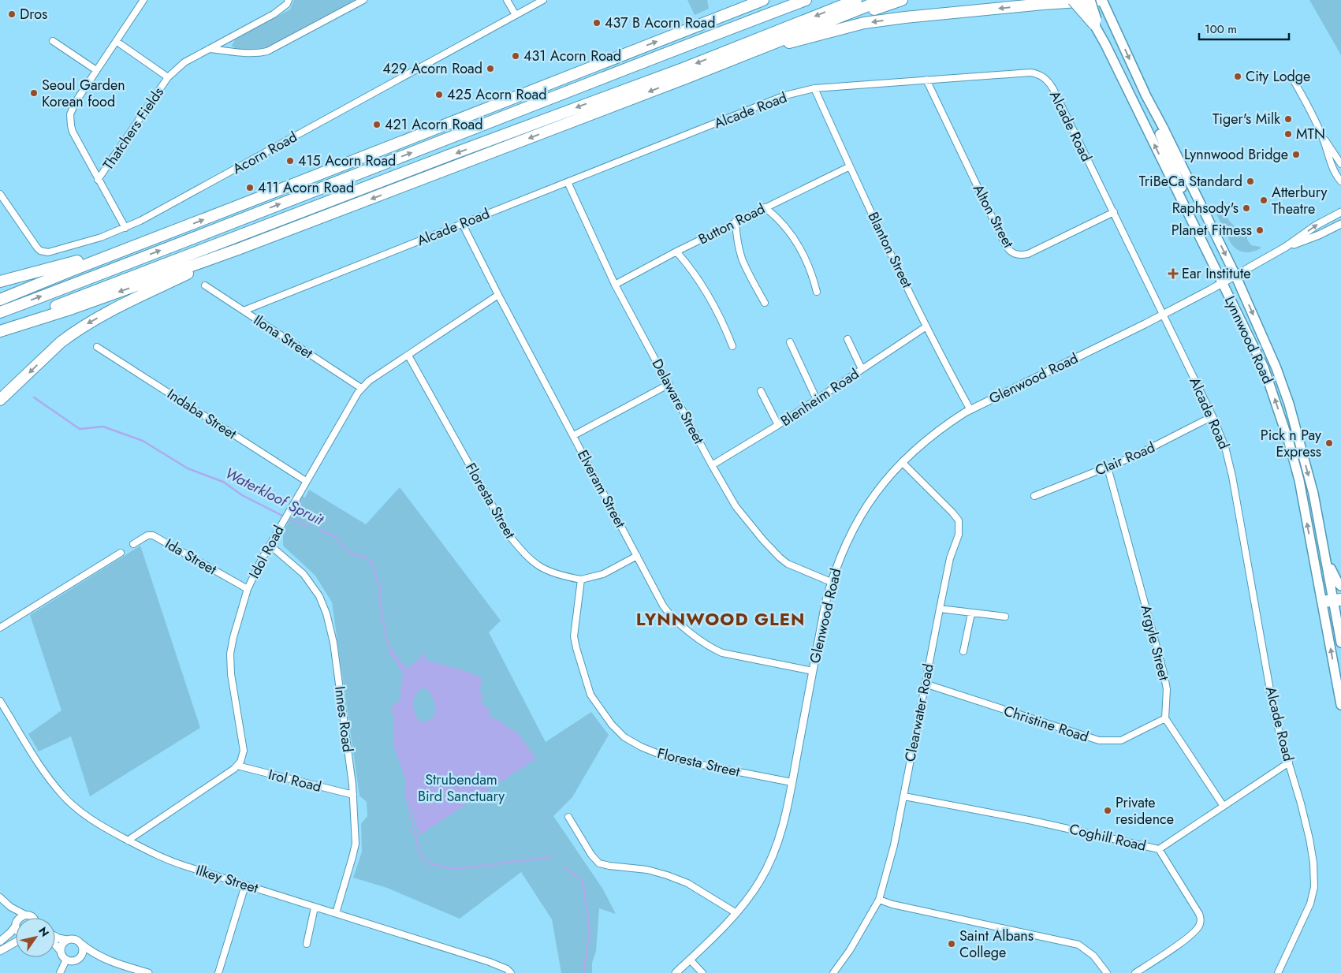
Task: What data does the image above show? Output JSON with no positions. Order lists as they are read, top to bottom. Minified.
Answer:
{"streets":{"main road":["Lynnwood Road"],"street":["Alcade Road","Thatchers Fields","Acorn Road","Alton Street","Button Road","Blanton Street","Ilona Street","Glenwood Road","Blenheim Road","Delaware Street","Indaba Street","Clair Road","Elveram Street","Floresta Street","Idol Road","Ida Street","Argyle Street","Clearwater Road","Innes Road","Christine Road","Irol Road","Coghill Road","Ilkey Street"]},"crossings":[["Alcade Road","Alton Street"],["Alcade Road","Blanton Street"],["Alcade Road","Ilona Street"],["Alcade Road","Glenwood Road"],["Alcade Road","Delaware Street"],["Alcade Road","Clair Road"],["Alcade Road","Elveram Street"],["Alcade Road","Coghill Road"],["Thatchers Fields","Acorn Road"],["Button Road","Blanton Street"],["Button Road","Delaware Street"],["Blanton Street","Glenwood Road"],["Blanton Street","Blenheim Road"],["Ilona Street","Idol Road"],["Lynnwood Road","Glenwood Road"],["Glenwood Road","Delaware Street"],["Glenwood Road","Elveram Street"],["Glenwood Road","Floresta Street"],["Glenwood Road","Clearwater Road"],["Blenheim Road","Delaware Street"],["Indaba Street","Idol Road"],["Clair Road","Argyle Street"],["Elveram Street","Idol Road"],["Floresta Street","Idol Road"],["Idol Road","Ida Street"],["Idol Road","Innes Road"],["Idol Road","Irol Road"],["Argyle Street","Christine Road"],["Clearwater Road","Christine Road"],["Clearwater Road","Coghill Road"],["Innes Road","Irol Road"],["Innes Road","Ilkey Street"]],"districts":["LYNNWOOD GLEN"],"water":["Waterkloof Spruit"],"parks":["Strubendam Bird Sanctuary"],"places":{"other":["Dros","437 B Acorn Road","431 Acorn Road","429 Acorn Road","City Lodge","Seoul Garden Korean food","425 Acorn Road","Tiger's Milk","421 Acorn Road","MTN","Lynnwood Bridge","415 Acorn Road","TriBeCa Standard","411 Acorn Road","Atterbury Theatre","Raphsody's","Planet Fitness","Pick n Pay Express","Private residence","Saint Albans College"],"health":["Ear Institute"]},"scale_bar":"100 m","north":"top right"}
